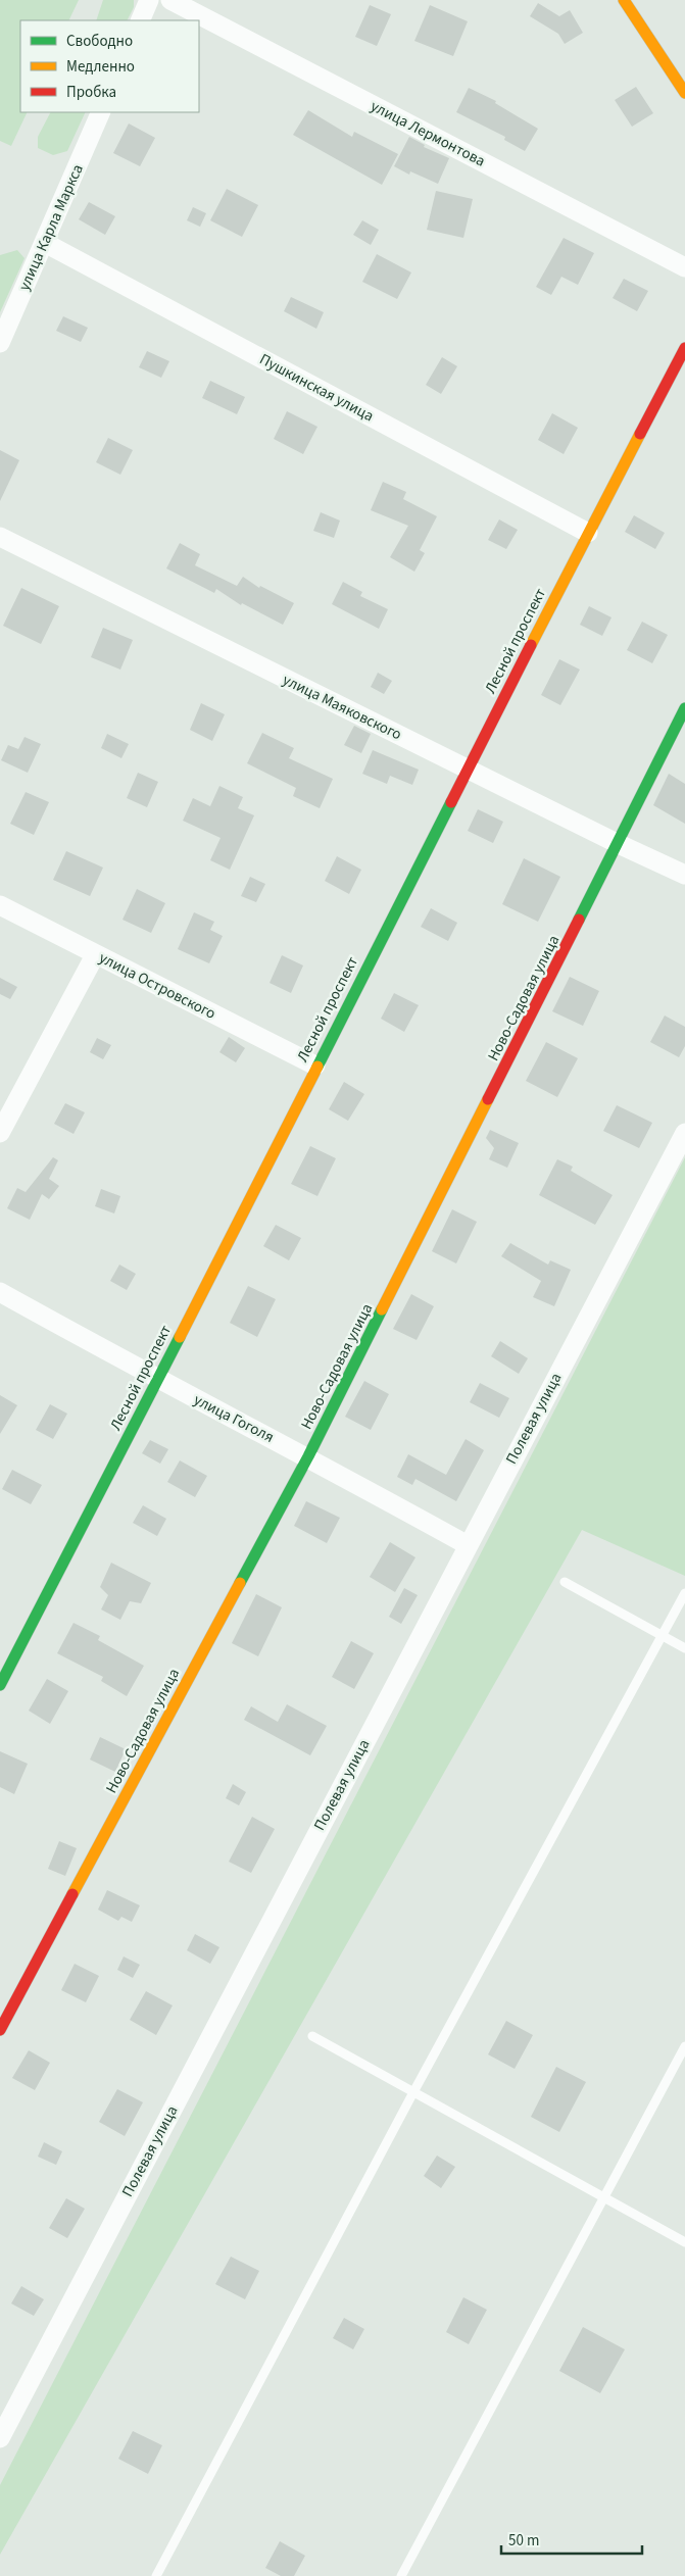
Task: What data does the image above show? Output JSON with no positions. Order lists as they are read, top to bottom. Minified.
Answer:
{"streets":{"street":["улица Лермонтова","улица Карла Маркса","Пушкинская улица","Лесной проспект","улица Маяковского","улица Островского","Ново-Садовая улица","улица Гоголя","Полевая улица"]},"crossings":[["улица Карла Маркса","Пушкинская улица"],["Пушкинская улица","Лесной проспект"],["Лесной проспект","улица Маяковского"],["Лесной проспект","улица Островского"],["Лесной проспект","улица Гоголя"],["улица Маяковского","Ново-Садовая улица"],["Ново-Садовая улица","улица Гоголя"],["улица Гоголя","Полевая улица"]],"legend":["Свободно","Медленно","Пробка"],"scale_bar":"50 m"}
